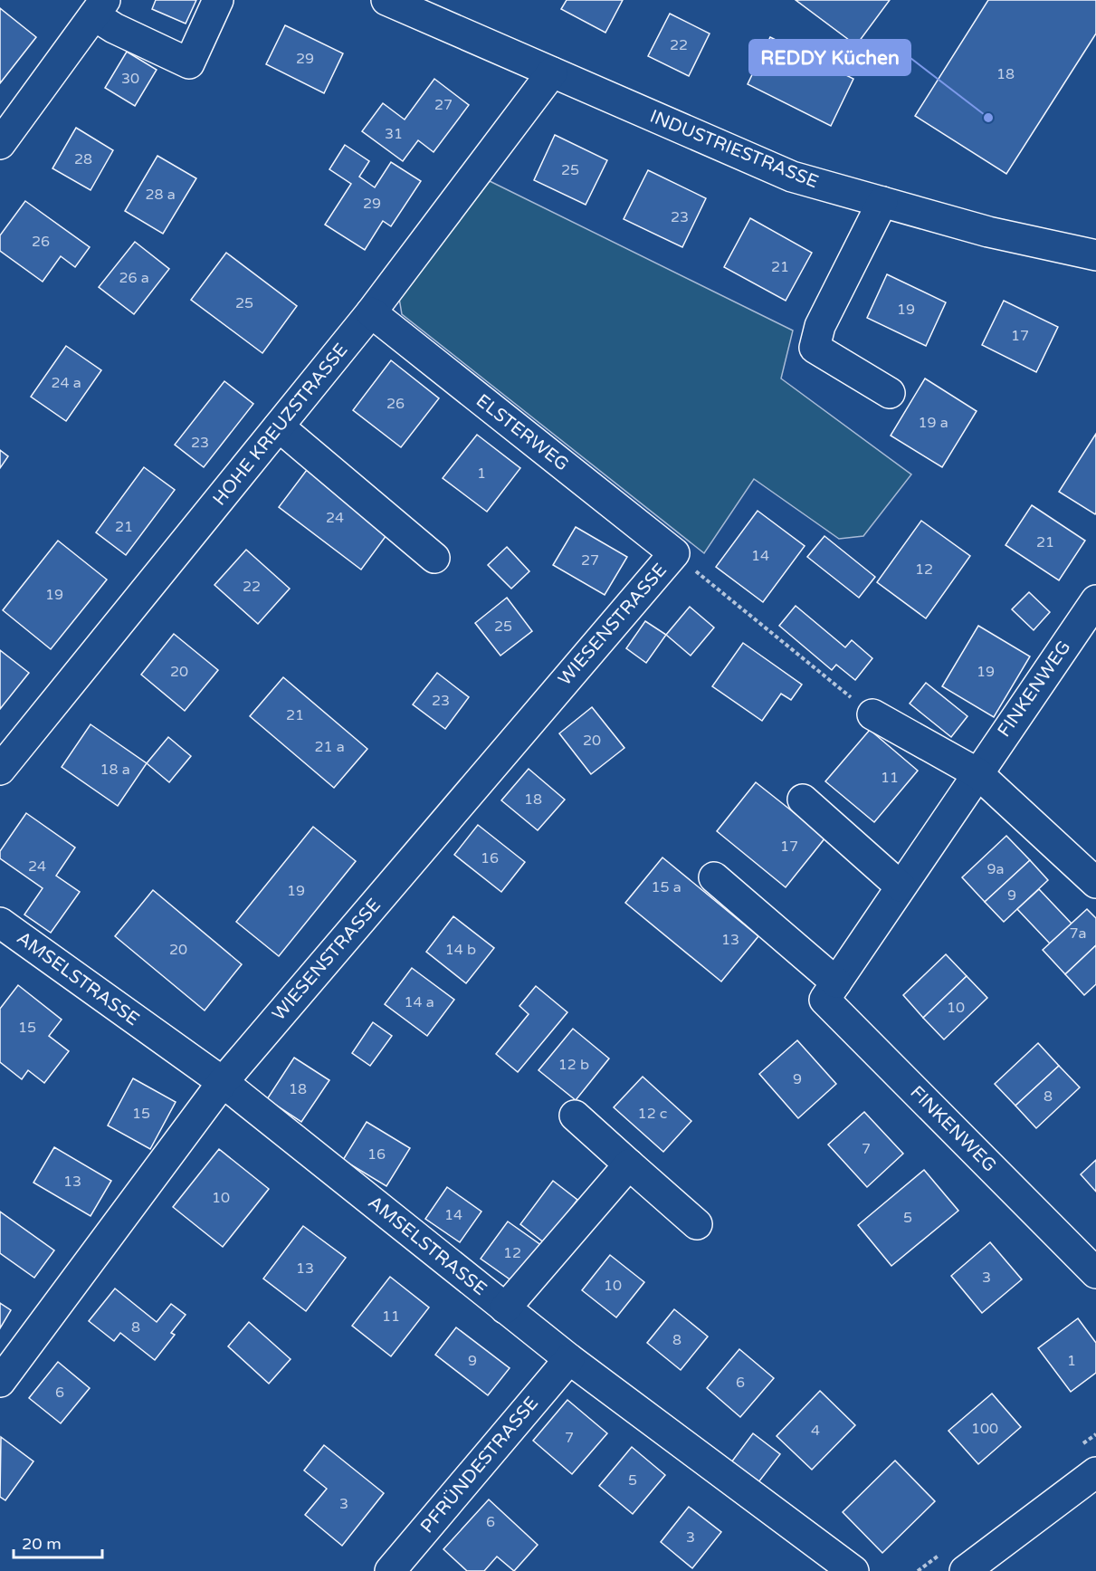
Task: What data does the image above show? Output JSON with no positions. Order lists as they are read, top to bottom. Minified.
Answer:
{"streets":{"street":["INDUSTRIESTRASSE","HOHE KREUZSTRASSE","ELSTERWEG","WIESENSTRASSE","FINKENWEG","AMSELSTRASSE","PFRÜNDESTRASSE"]},"crossings":[["INDUSTRIESTRASSE","HOHE KREUZSTRASSE"],["HOHE KREUZSTRASSE","ELSTERWEG"],["ELSTERWEG","WIESENSTRASSE"],["WIESENSTRASSE","AMSELSTRASSE"],["AMSELSTRASSE","PFRÜNDESTRASSE"]],"places":["REDDY Küchen"],"house_numbers":["22","29","18","30","27","31","28","25","28 a","29","23","26","21","26 a","25","19","17","24 a","26","19 a","23","1","24","21","21","14","27","12","22","19","25","20","19","23","21","20","21 a","18 a","11","18","17","16","24","9a","15 a","19","9","7a","13","20","14 b","14 a","10","15","12 b","9","18","8","15","12 c","7","16","13","10","14","5","12","13","3","10","11","8","8","9","1","6","6","100","4","7","5","3","6","3"],"scale_bar":"20 m"}
